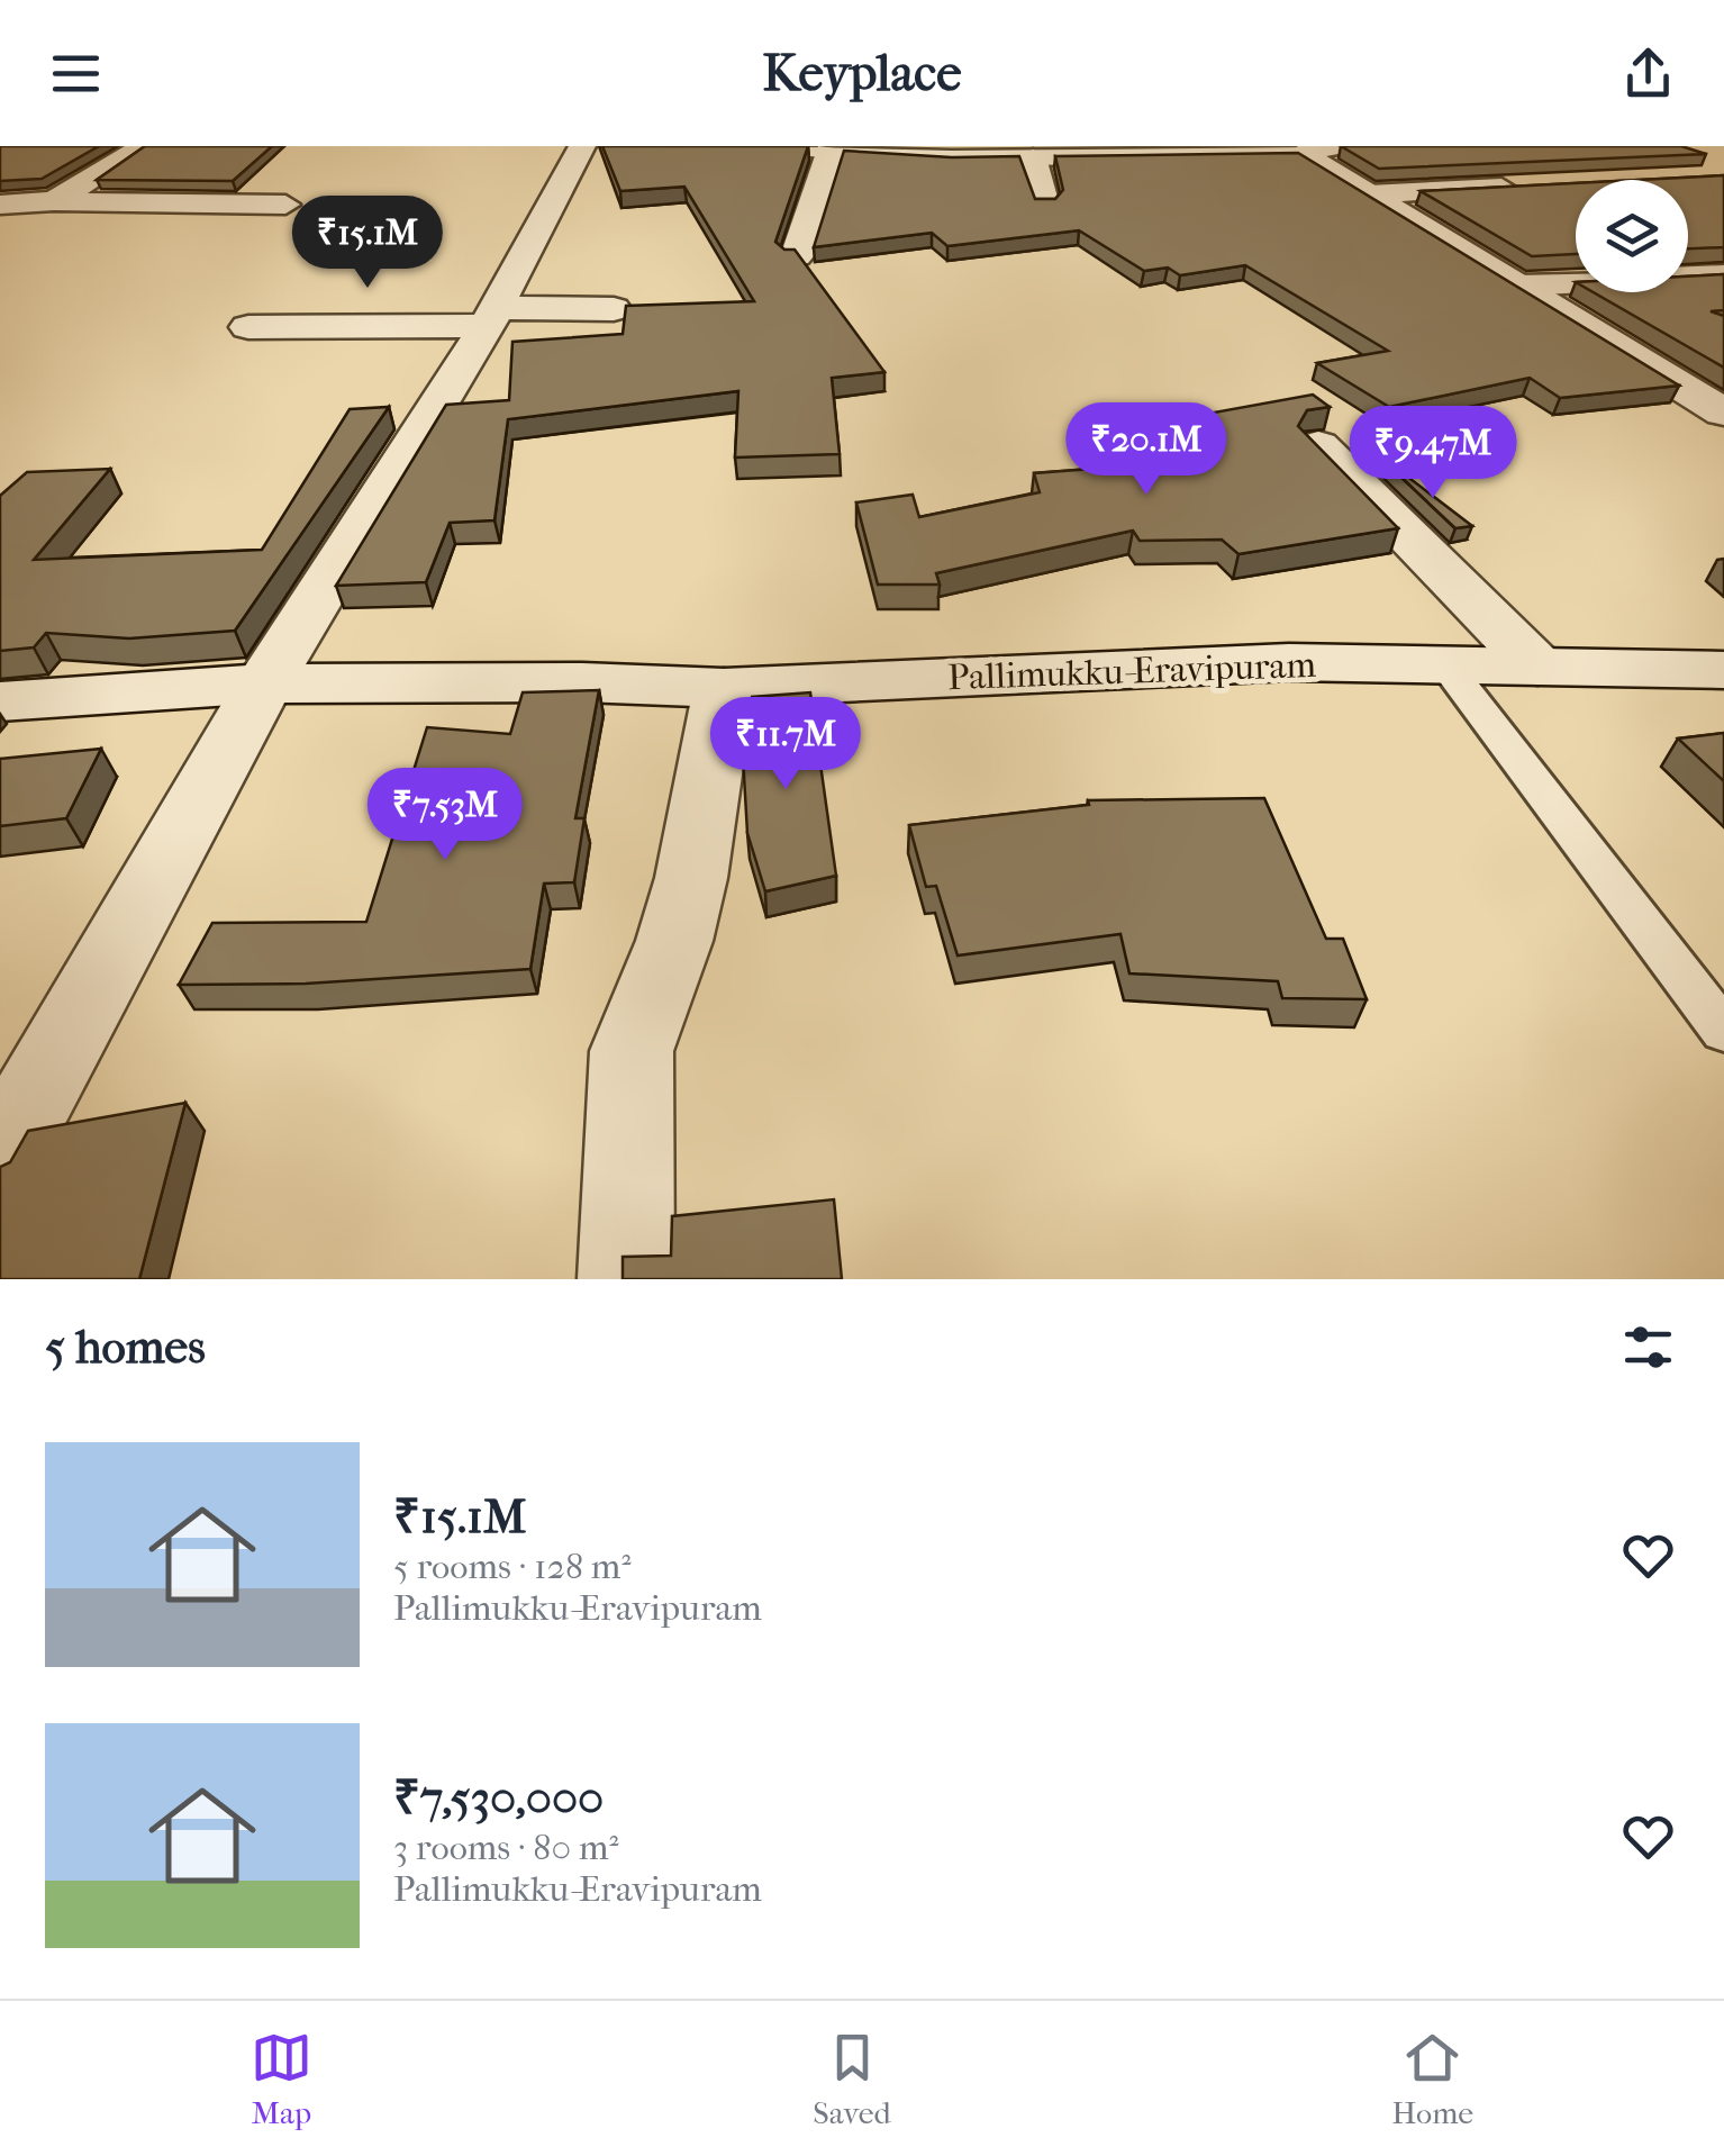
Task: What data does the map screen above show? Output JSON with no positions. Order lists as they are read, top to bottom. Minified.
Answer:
{"streets":{"street":["Pallimukku-Eravipuram"]},"page":{"header":"Keyplace","price":["₹15.1M","₹20.1M","₹9.47M","₹11.7M","₹7.53M"],"heading":"5 homes","list":[{"name":"₹15.1M","note":"5 rooms · 128 m² · Pallimukku-Eravipuram"},{"name":"₹7,530,000","note":"3 rooms · 80 m² · Pallimukku-Eravipuram"}],"tabs":["Map","Saved","Home"]}}
